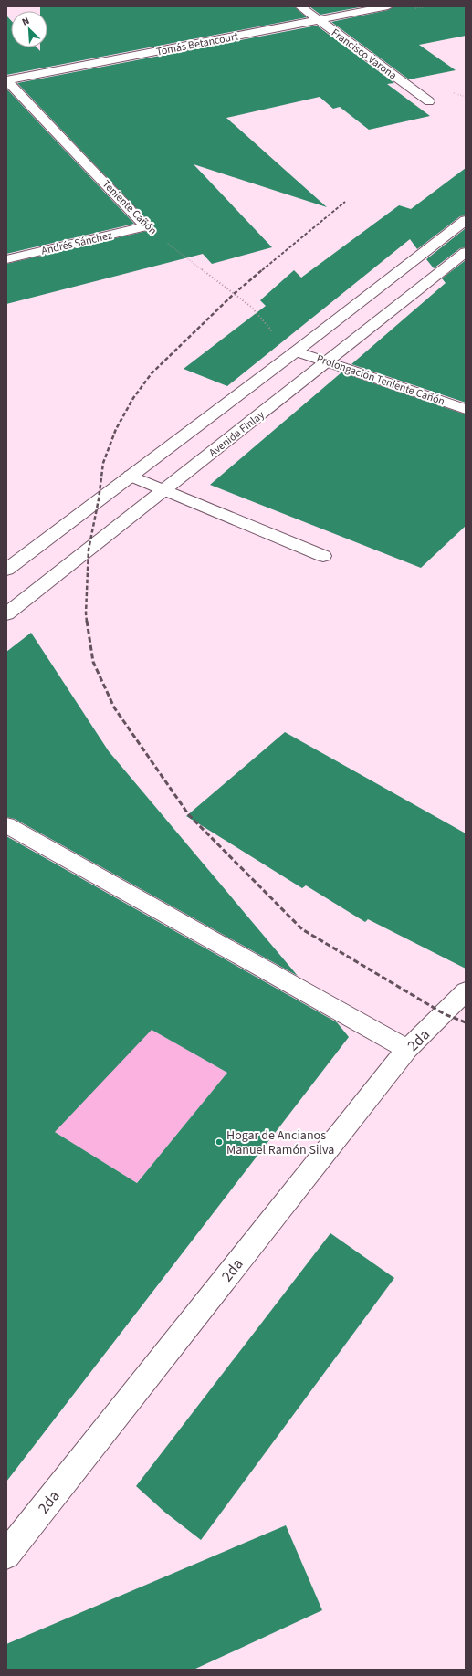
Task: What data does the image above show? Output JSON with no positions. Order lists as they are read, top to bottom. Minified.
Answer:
{"streets":{"street":["Tomás Betancourt","Francisco Varona","Teniente Cañón","Andrés Sánchez","Prolongación Teniente Cañón","Avenida Finlay","2da"]},"crossings":[["Tomás Betancourt","Francisco Varona"],["Tomás Betancourt","Teniente Cañón"],["Teniente Cañón","Andrés Sánchez"],["Teniente Cañón","Prolongación Teniente Cañón"],["Prolongación Teniente Cañón","Avenida Finlay"]],"places":["Hogar de Ancianos Manuel Ramón Silva"],"north":"top left"}
